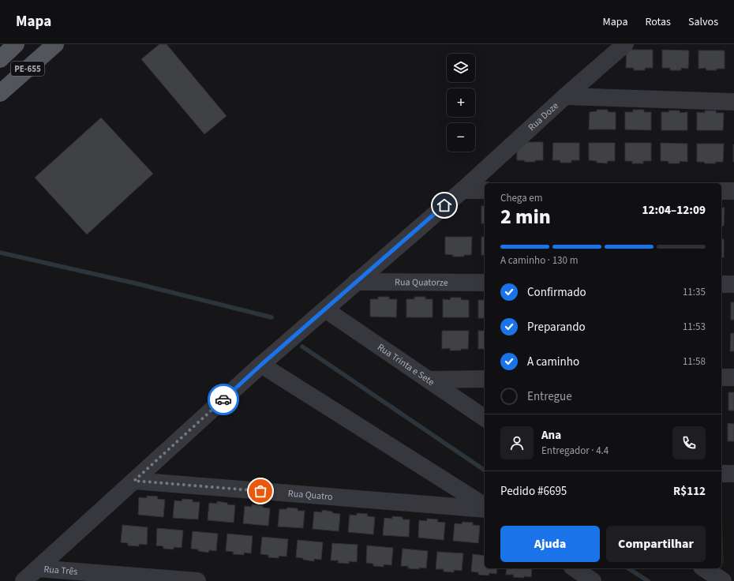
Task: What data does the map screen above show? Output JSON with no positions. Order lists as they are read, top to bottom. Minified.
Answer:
{"streets":{"main road":["PE-655"],"street":["Rua Doze","Rua Quatorze","Rua Trinta e Sete","Rua Quatro","Rua Três"]},"crossings":[["Rua Doze","Rua Quatorze"],["Rua Doze","Rua Trinta e Sete"],["Rua Doze","Rua Quatro"],["Rua Doze","Rua Três"]],"page":{"header":"Mapa","nav":["Mapa","Rotas","Salvos"],"map_buttons":["+","−"],"heading":["2 min","Chega em","12:04–12:09"],"panel":["Ana","Entregador · 4.4","Pedido #6695","R$112"],"bar":"A caminho · 130 m","list":[["Confirmado","11:35"],["Preparando","11:53"],["A caminho","11:58"],"Entregue"],"buttons":["Ajuda","Compartilhar"]}}
